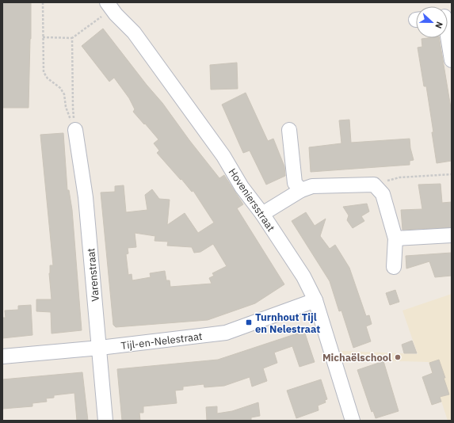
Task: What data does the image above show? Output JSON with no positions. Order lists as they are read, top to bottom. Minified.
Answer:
{"streets":{"street":["Hoveniersstraat","Varenstraat","Tijl-en-Nelestraat"]},"crossings":[["Hoveniersstraat","Tijl-en-Nelestraat"],["Varenstraat","Tijl-en-Nelestraat"]],"places":{"transit":["Turnhout Tijl en Nelestraat"],"other":["Michaëlschool"]},"north":"right"}
